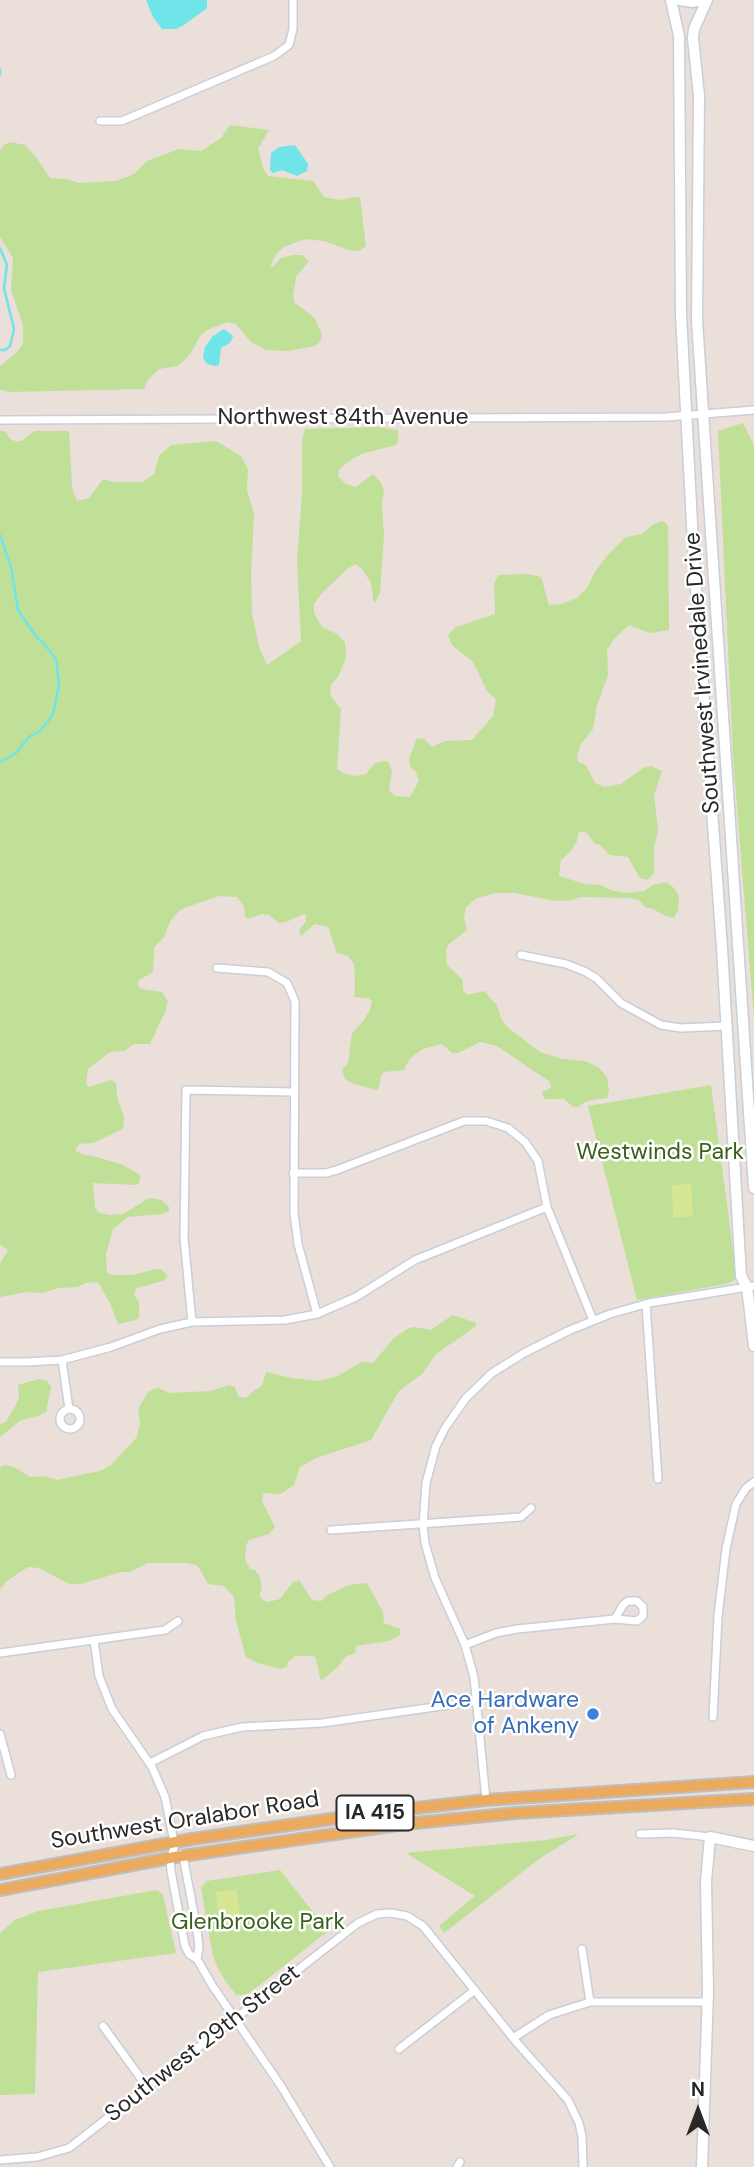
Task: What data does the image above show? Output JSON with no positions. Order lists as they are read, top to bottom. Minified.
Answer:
{"streets":{"main road":["Southwest Irvinedale Drive","IA 415","Southwest Oralabor Road"],"street":["Northwest 84th Avenue","Southwest 29th Street"]},"crossings":[["Northwest 84th Avenue","Southwest Irvinedale Drive"]],"parks":["Westwinds Park","Glenbrooke Park"],"places":["Ace Hardware of Ankeny"],"north":"top"}
